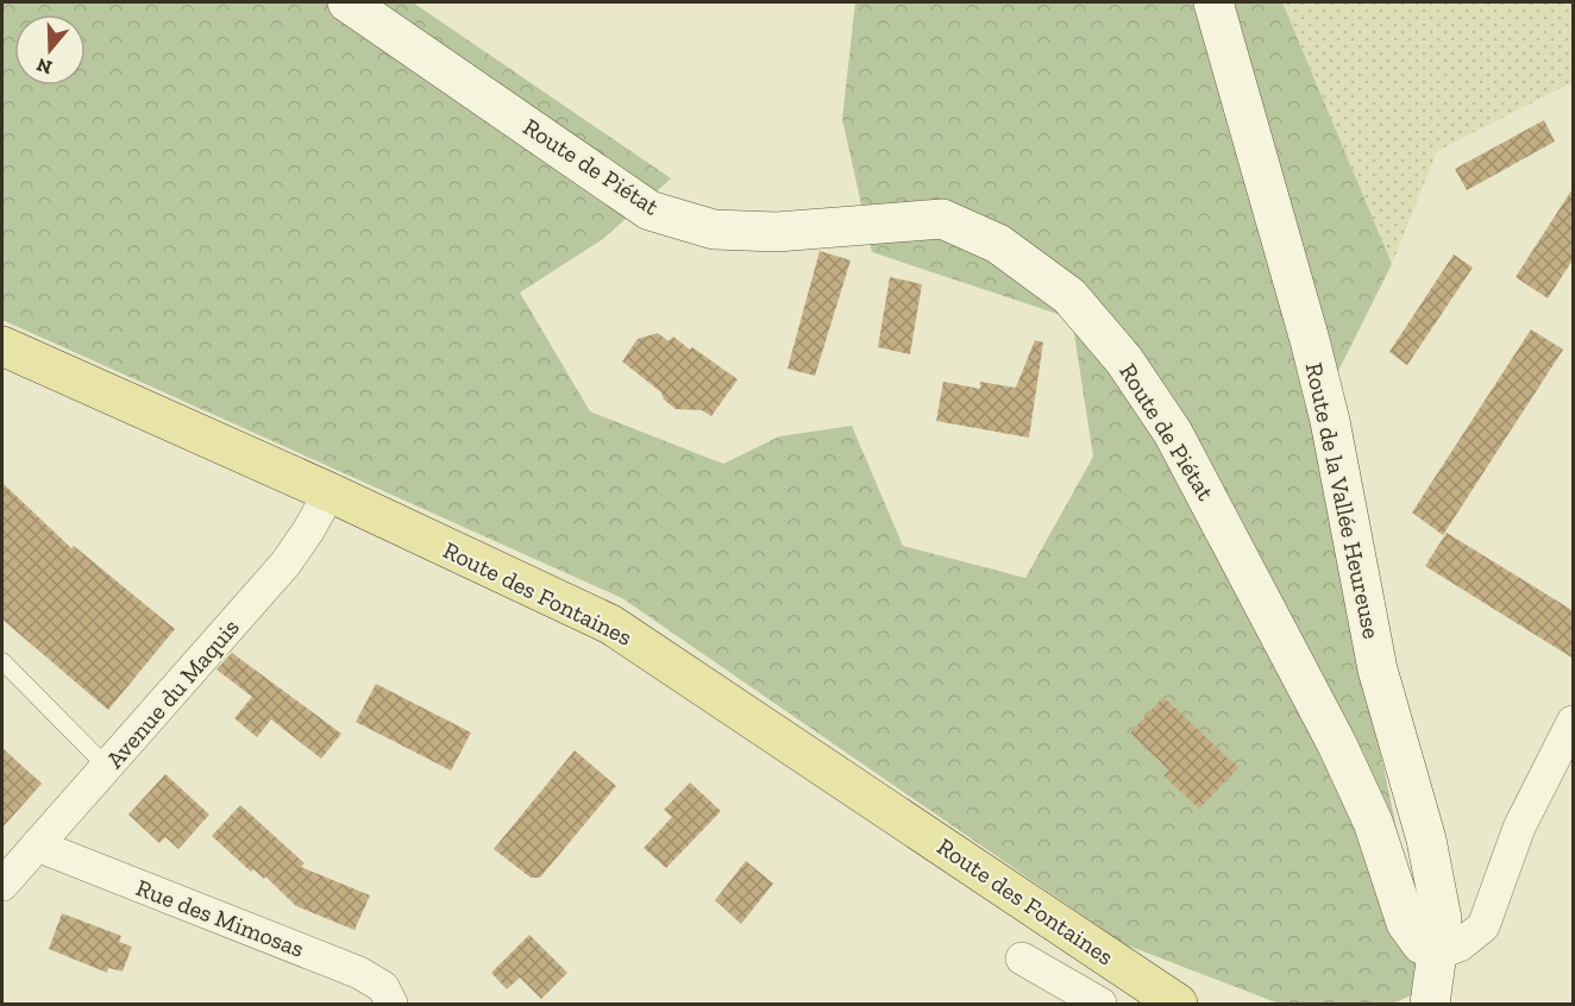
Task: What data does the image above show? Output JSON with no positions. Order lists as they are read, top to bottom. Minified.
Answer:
{"streets":{"main road":["Route des Fontaines"],"street":["Route de Piétat","Route de la Vallée Heureuse","Avenue du Maquis","Rue des Mimosas"]},"crossings":[["Route de Piétat","Route de la Vallée Heureuse"],["Route des Fontaines","Avenue du Maquis"],["Avenue du Maquis","Rue des Mimosas"]],"north":"bottom"}
